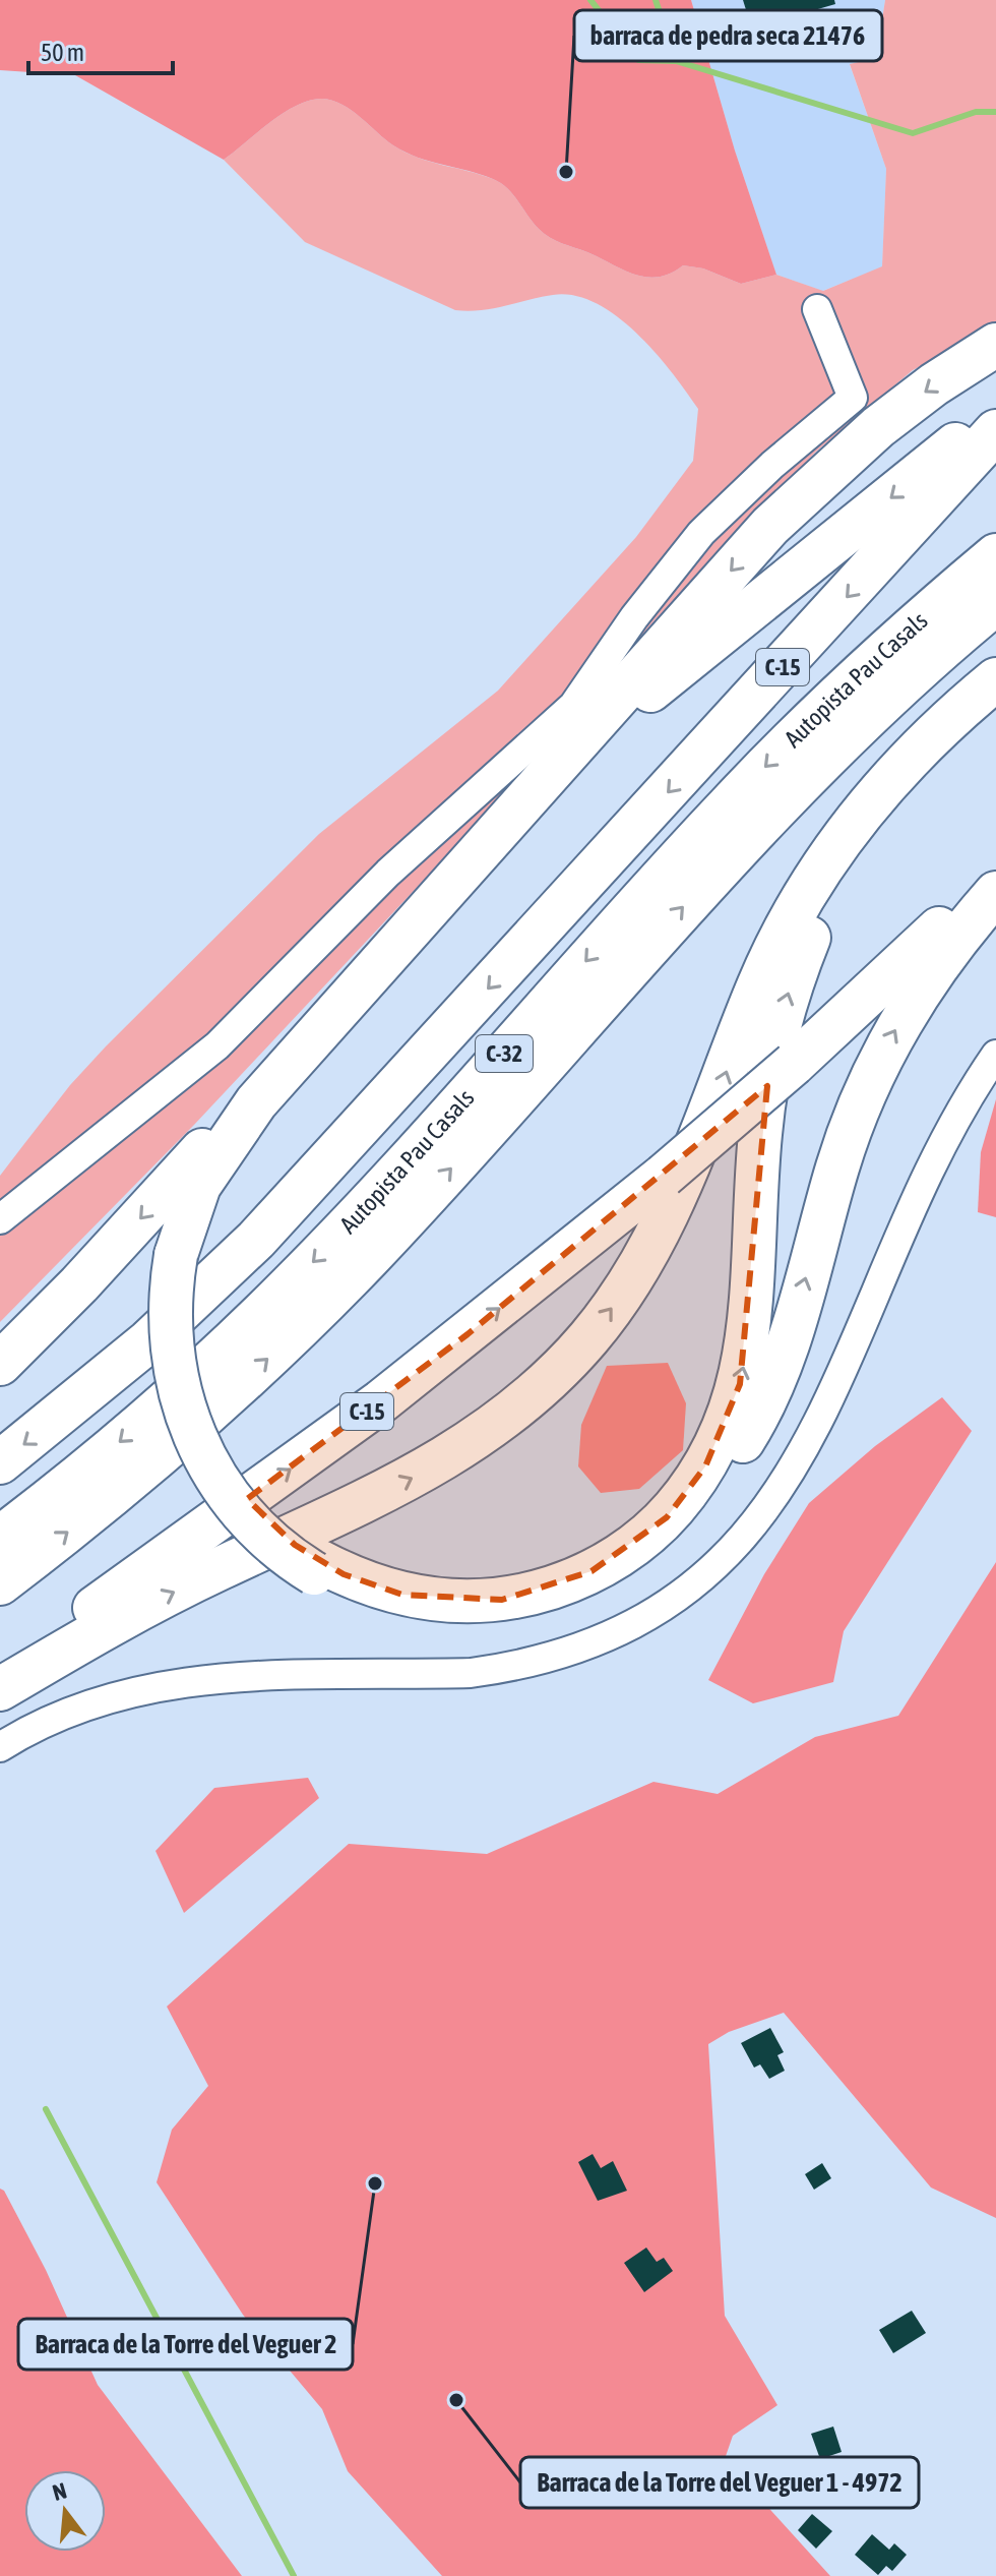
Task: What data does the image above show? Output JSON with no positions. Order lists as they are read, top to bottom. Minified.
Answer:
{"streets":{"highway":["C-15","Autopista Pau Casals","C-32"]},"places":["barraca de pedra seca 21476","Barraca de la Torre del Veguer 2","Barraca de la Torre del Veguer 1 - 4972"],"scale_bar":"50 m","north":"top"}
